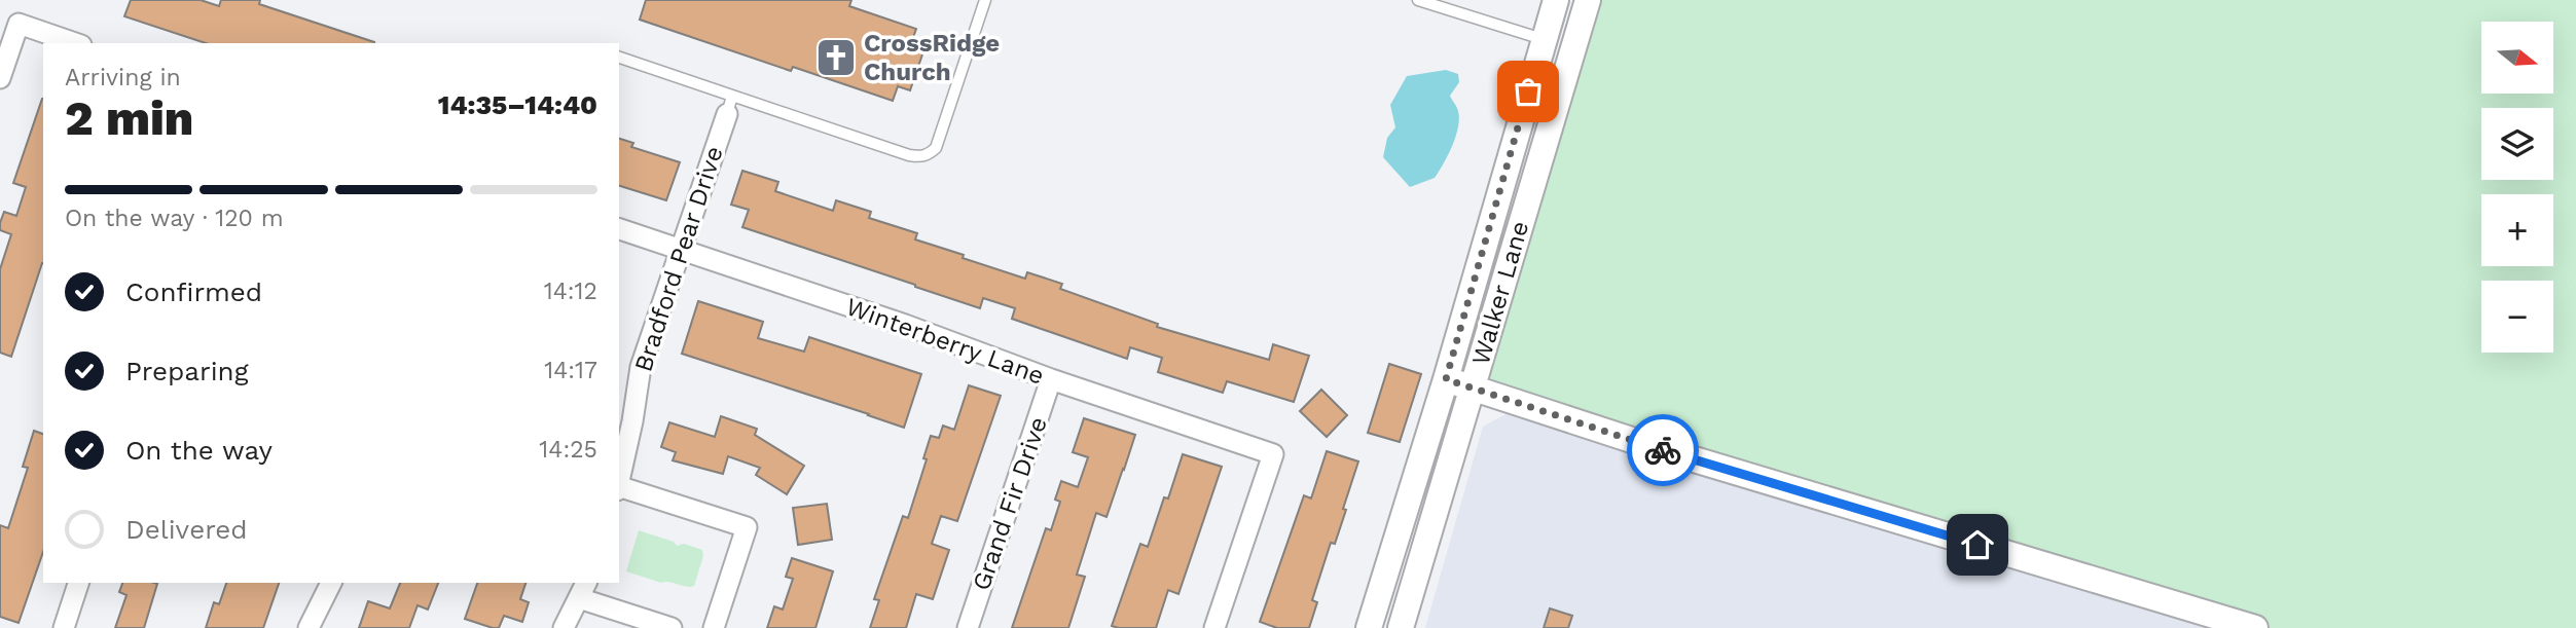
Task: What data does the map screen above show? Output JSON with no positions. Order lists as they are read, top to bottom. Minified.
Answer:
{"streets":{"street":["Bradford Pear Drive","Walker Lane","Winterberry Lane","Grand Fir Drive"]},"crossings":[["Bradford Pear Drive","Winterberry Lane"],["Winterberry Lane","Grand Fir Drive"]],"places":{"church":["CrossRidge Church"]},"north":"right","page":{"map_buttons":["+","−"],"heading":["2 min","Arriving in","14:35–14:40"],"bar":"On the way · 120 m","list":[["Confirmed","14:12"],["Preparing","14:17"],["On the way","14:25"],"Delivered"]}}
